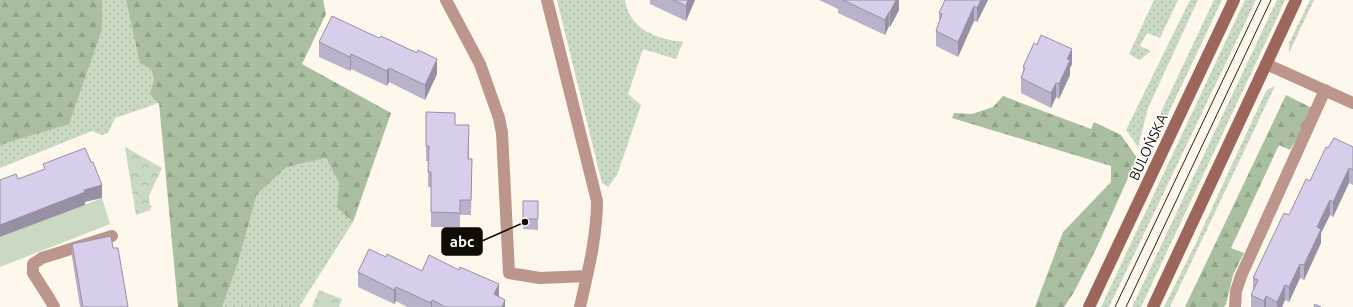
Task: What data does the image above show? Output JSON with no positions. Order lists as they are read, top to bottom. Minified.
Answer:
{"streets":{"main road":["BULOŃSKA"]},"places":["abc"]}
